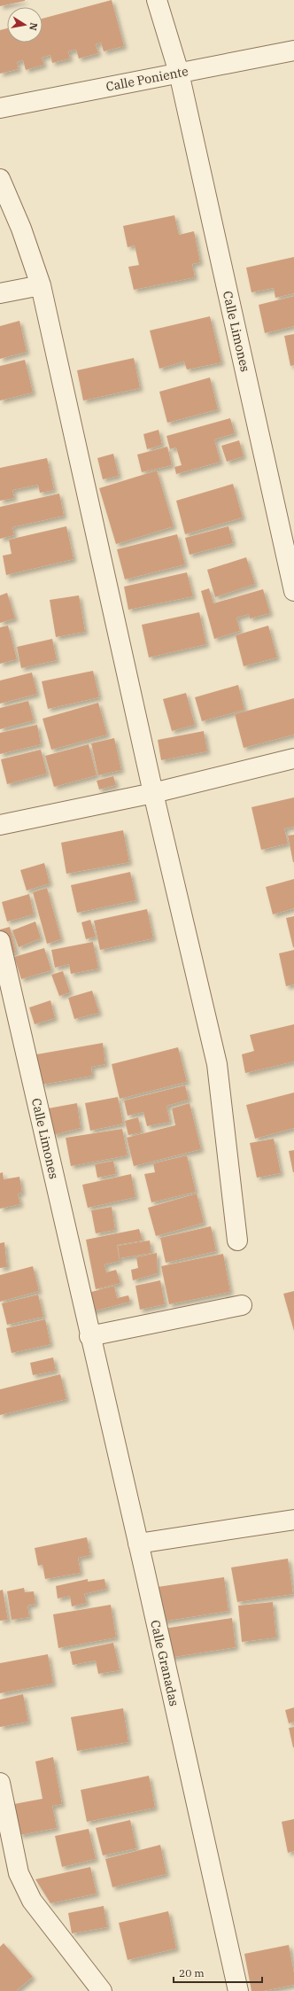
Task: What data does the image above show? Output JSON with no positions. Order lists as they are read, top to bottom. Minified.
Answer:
{"streets":{"street":["Calle Poniente","Calle Limones","Calle Granadas"]},"crossings":[["Calle Poniente","Calle Limones"],["Calle Limones","Calle Granadas"]],"scale_bar":"20 m","north":"right"}
